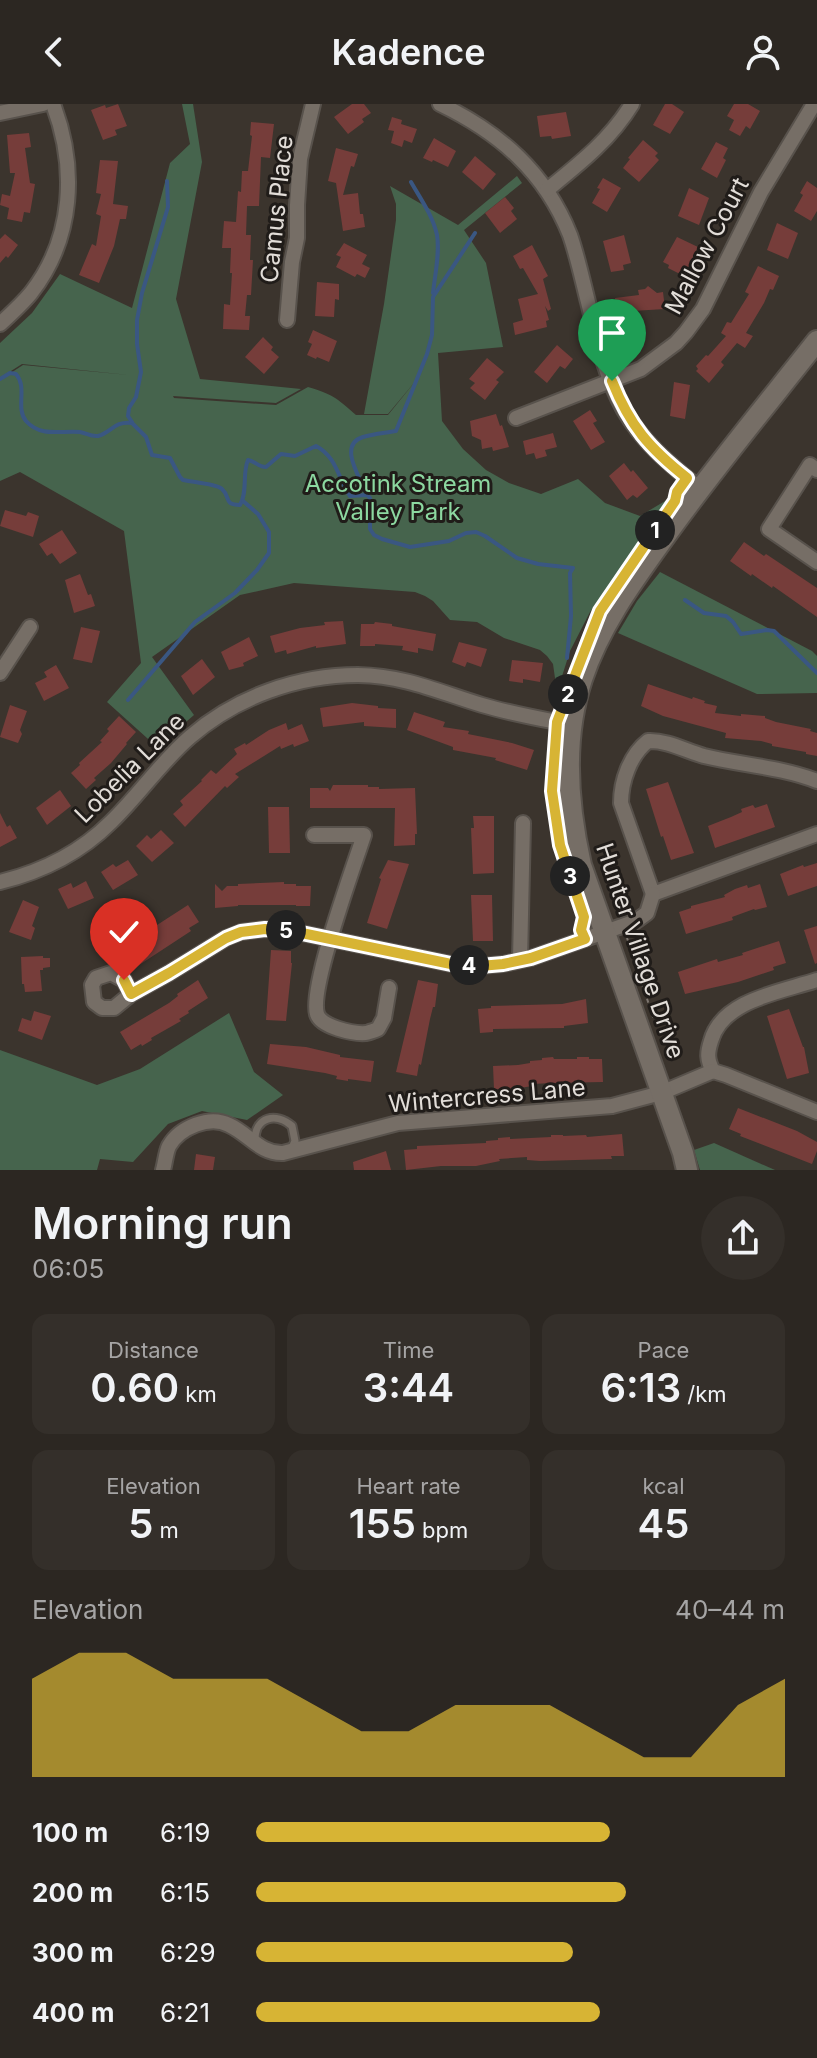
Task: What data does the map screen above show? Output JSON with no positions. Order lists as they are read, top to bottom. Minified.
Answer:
{"streets":{"street":["Camus Place","Mallow Court","Lobelia Lane","Hunter Village Drive","Wintercress Lane"]},"crossings":[["Lobelia Lane","Hunter Village Drive"],["Hunter Village Drive","Wintercress Lane"]],"parks":["Accotink Stream Valley Park"],"page":{"header":"Kadence","pins":["1","2","3","5","4"],"heading":["Morning run","06:05"],"stats":[["Distance","0.60 km"],["Time","3:44"],["Pace","6:13 /km"],["Elevation","5 m"],["Heart rate","155 bpm"],["kcal","45"]],"chart":["Elevation","40–44 m"],"list":[{"name":"100 m","note":"6:19"},{"name":"200 m","note":"6:15"},{"name":"300 m","note":"6:29"},{"name":"400 m","note":"6:21"}]}}
